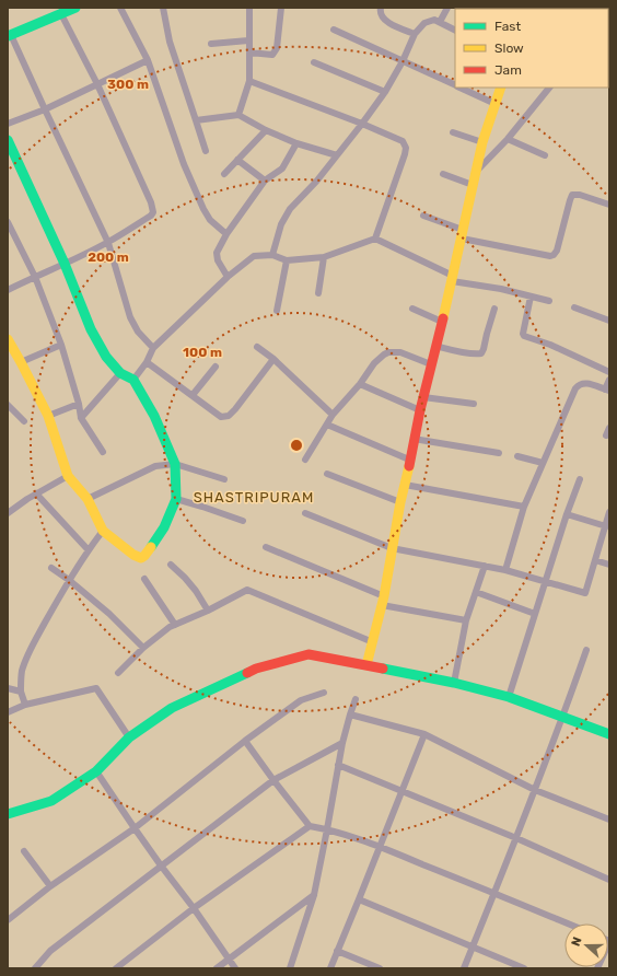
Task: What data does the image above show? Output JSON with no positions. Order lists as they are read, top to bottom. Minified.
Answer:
{"districts":["SHASTRIPURAM"],"legend":["Fast","Slow","Jam"],"north":"left","rings":["300 m","200 m","100 m"]}
